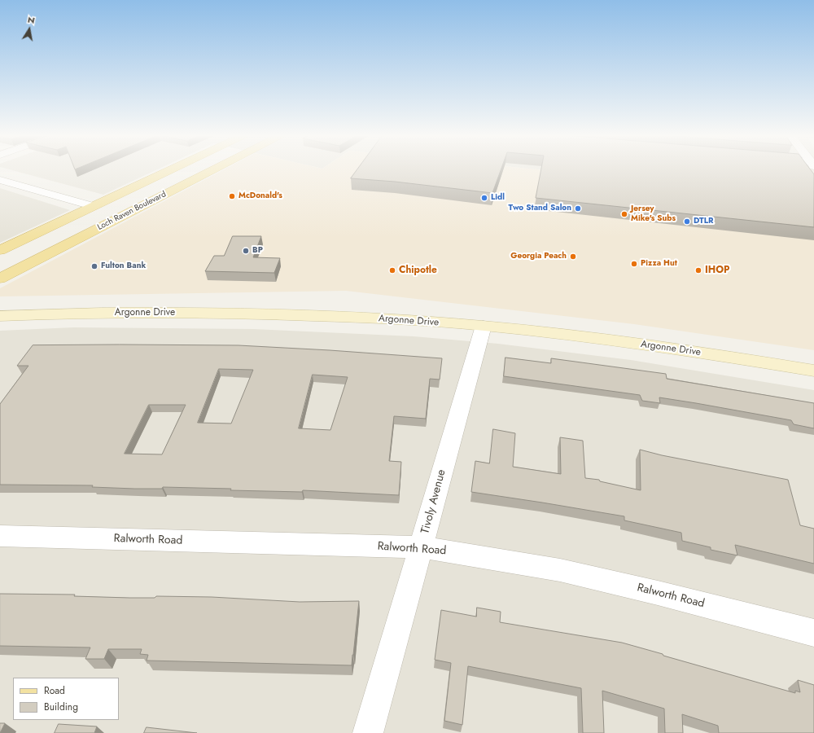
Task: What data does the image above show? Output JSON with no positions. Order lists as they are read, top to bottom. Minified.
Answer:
{"streets":{"main road":["Loch Raven Boulevard","Argonne Drive"],"street":["Tivoly Avenue","Ralworth Road"]},"crossings":[["Argonne Drive","Tivoly Avenue"],["Tivoly Avenue","Ralworth Road"]],"places":["McDonald's","Lidl","Two Stand Salon","Jersey Mike's Subs","DTLR","BP","Georgia Peach","Pizza Hut","Fulton Bank","Chipotle","IHOP"],"legend":["Road","Building"],"north":"top"}
